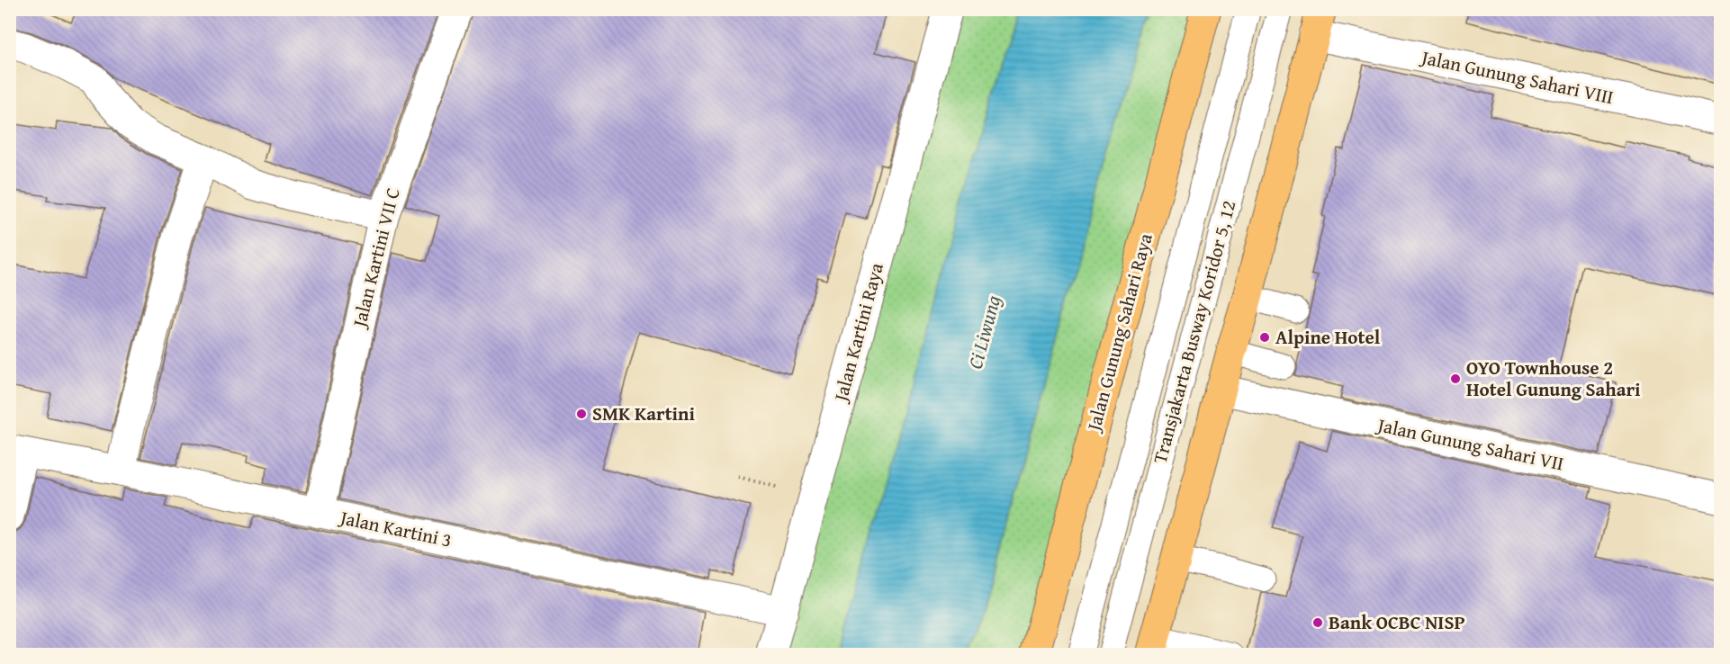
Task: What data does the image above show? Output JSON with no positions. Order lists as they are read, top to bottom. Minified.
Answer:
{"streets":{"main road":["Jalan Gunung Sahari Raya"],"street":["Jalan Gunung Sahari VIII","Jalan Kartini VII C","Jalan Kartini Raya","Jalan Gunung Sahari VII","Jalan Kartini 3"],"lane":["Transjakarta Busway Koridor 5, 12"]},"crossings":[["Jalan Kartini VII C","Jalan Kartini 3"],["Jalan Kartini Raya","Jalan Kartini 3"]],"water":["Ci Liwung"],"places":["Alpine Hotel","OYO Townhouse 2 Hotel Gunung Sahari","SMK Kartini","Bank OCBC NISP"]}
